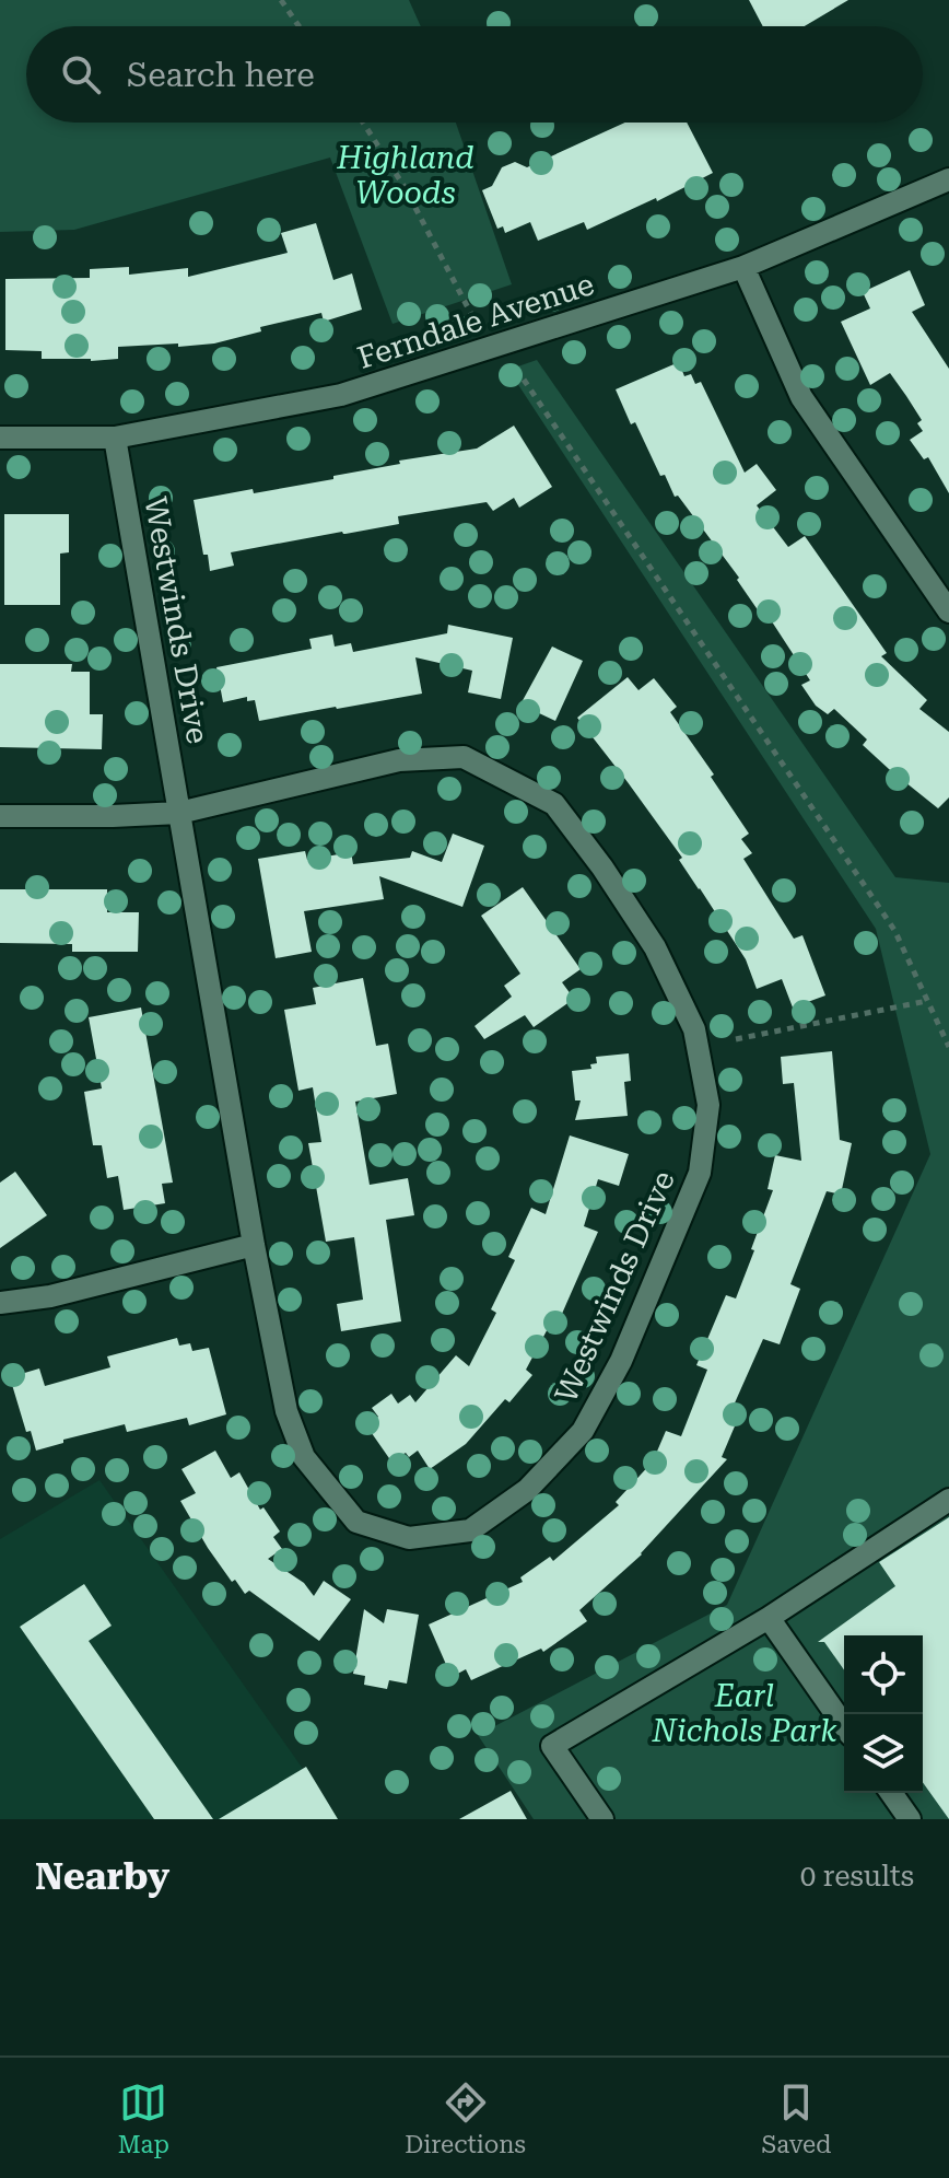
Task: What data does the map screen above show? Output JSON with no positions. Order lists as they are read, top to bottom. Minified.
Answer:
{"streets":{"street":["Ferndale Avenue","Westwinds Drive"]},"crossings":[["Ferndale Avenue","Westwinds Drive"]],"parks":["Highland Woods","Earl Nichols Park"],"page":{"search":"Search here","heading":["Nearby","0 results"],"nav":["Map","Directions","Saved"]}}
